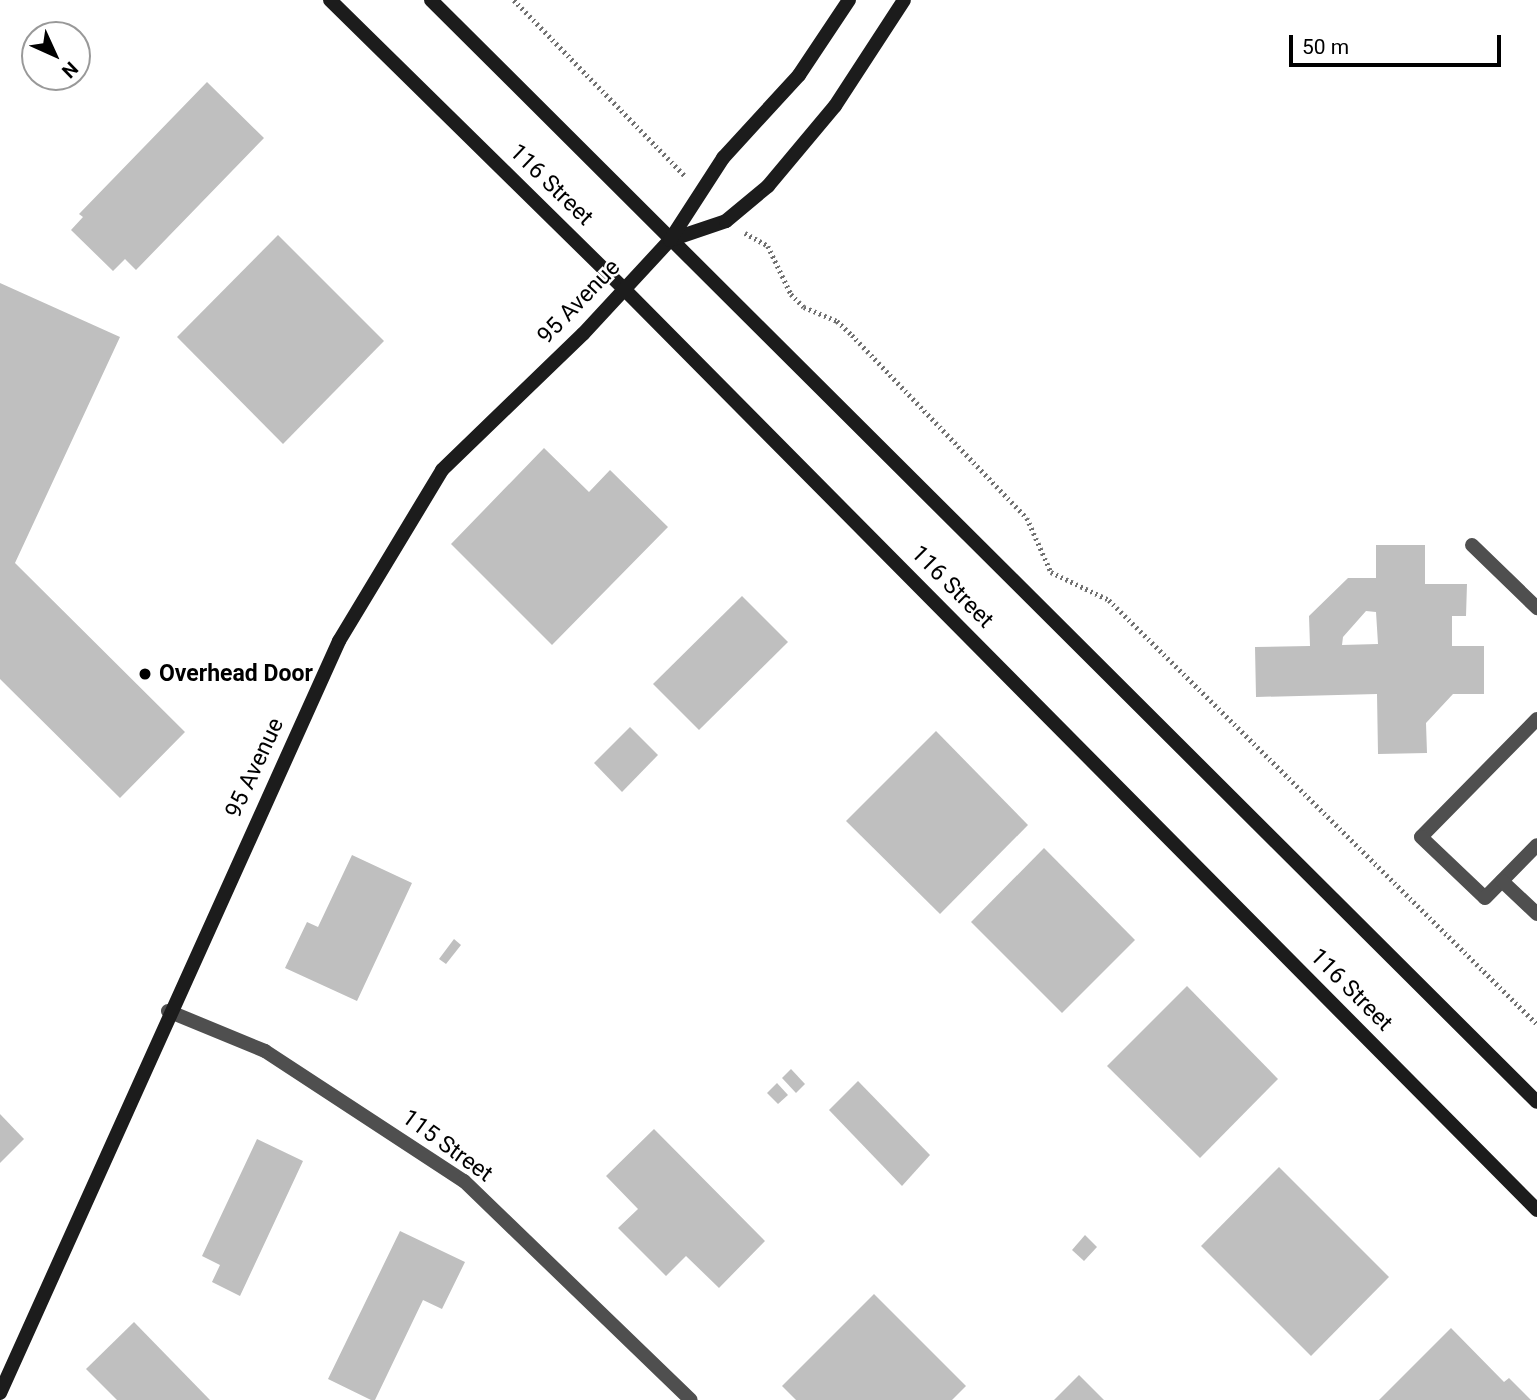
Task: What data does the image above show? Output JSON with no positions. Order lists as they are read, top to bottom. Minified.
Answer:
{"streets":{"main road":["116 Street","95 Avenue"],"street":["115 Street"]},"crossings":[["116 Street","95 Avenue"],["95 Avenue","115 Street"]],"places":["Overhead Door"],"scale_bar":"50 m","north":"bottom right"}
